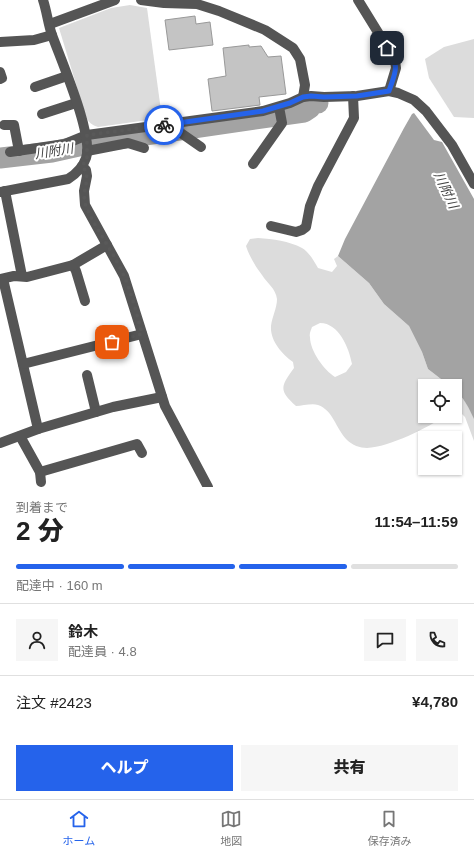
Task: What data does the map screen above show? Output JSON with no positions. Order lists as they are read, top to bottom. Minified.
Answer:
{"water":["川附川"],"page":{"heading":["2 分","到着まで","11:54–11:59"],"panel":["鈴木","配達員 · 4.8","注文 #2423","¥4,780"],"bar":"配達中 · 160 m","buttons":["ヘルプ","共有"],"tabs":["ホーム","地図","保存済み"]}}
